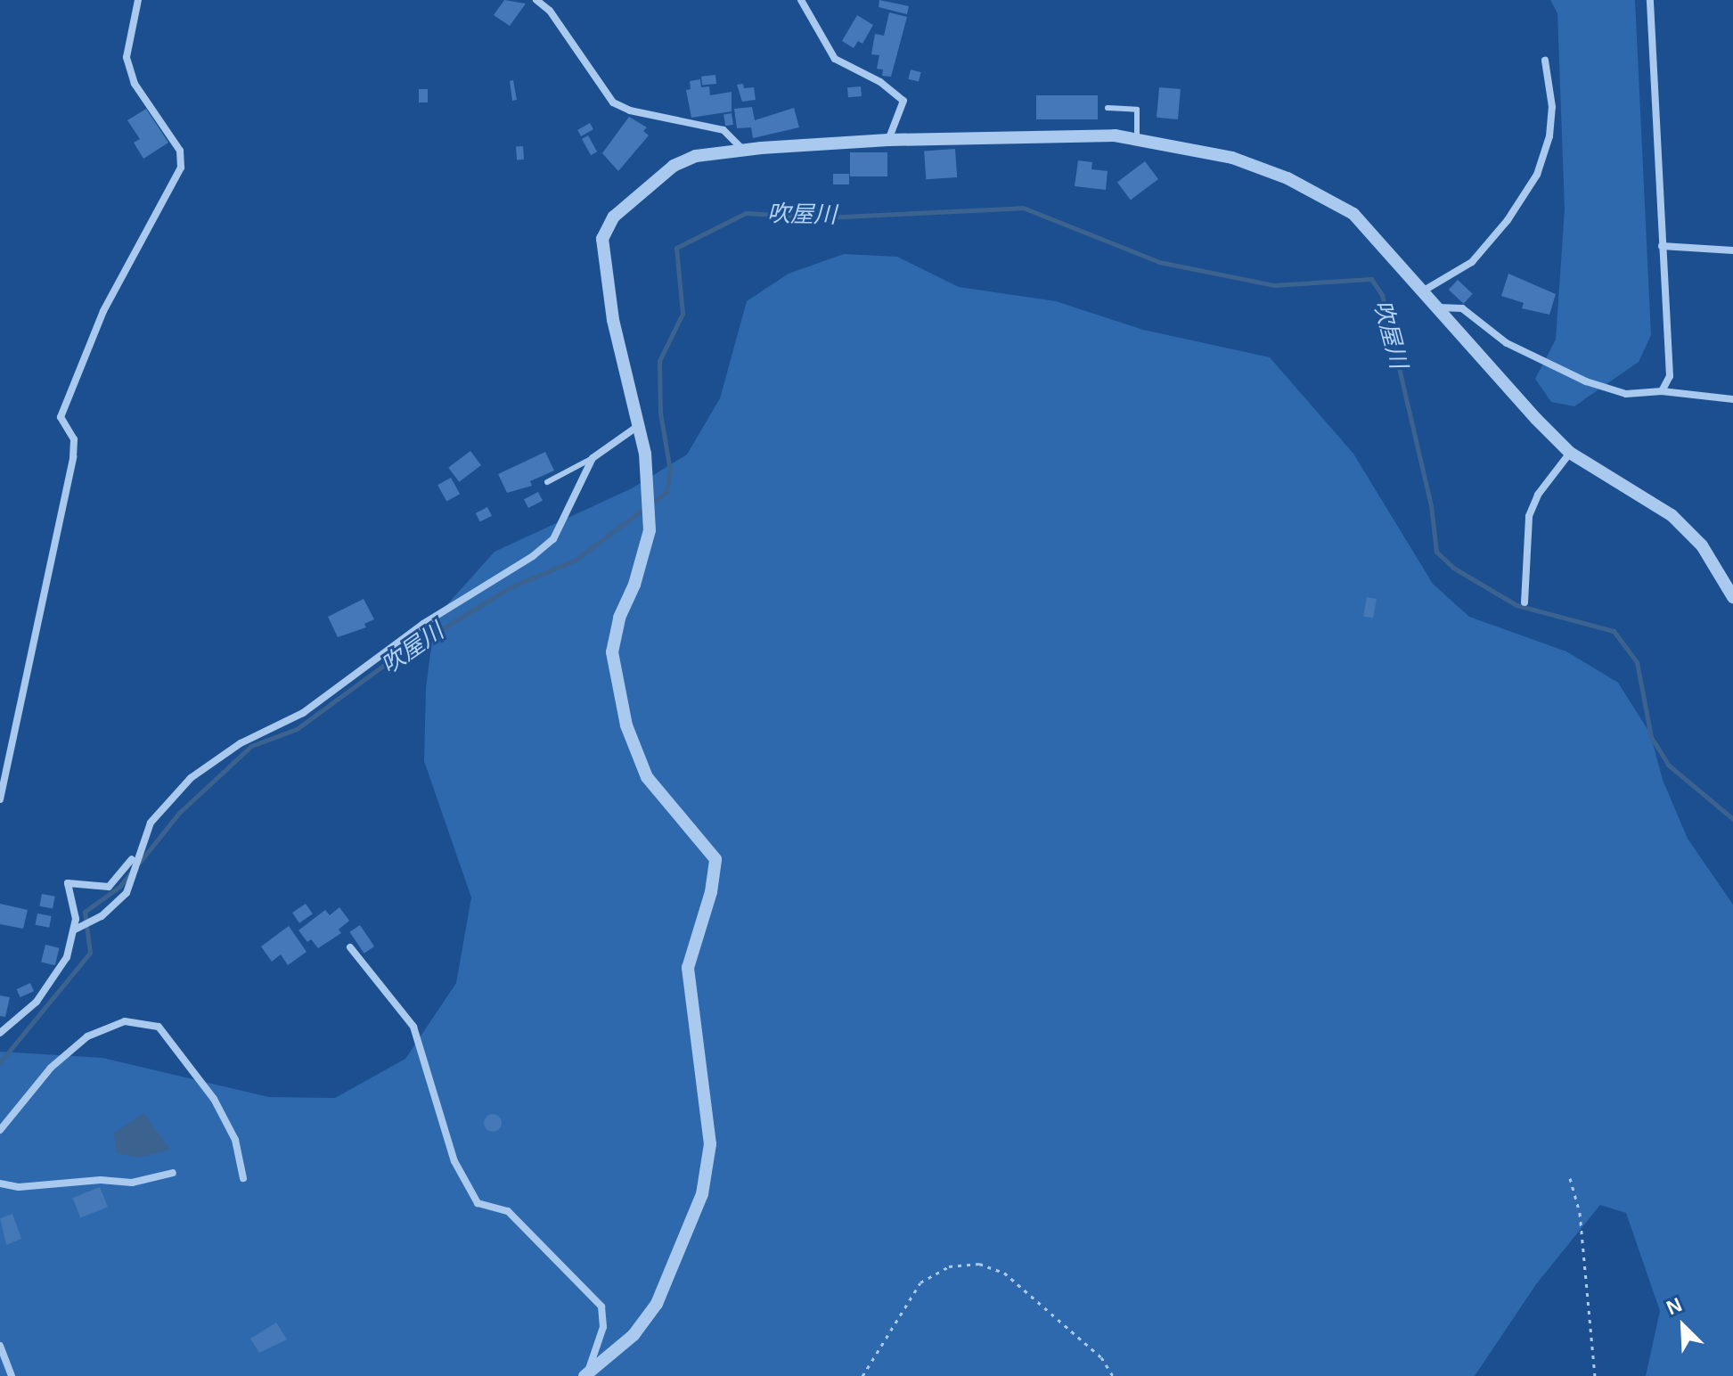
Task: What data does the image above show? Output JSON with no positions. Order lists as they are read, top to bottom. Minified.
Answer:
{"water":["吹屋川"],"north":"top left"}
